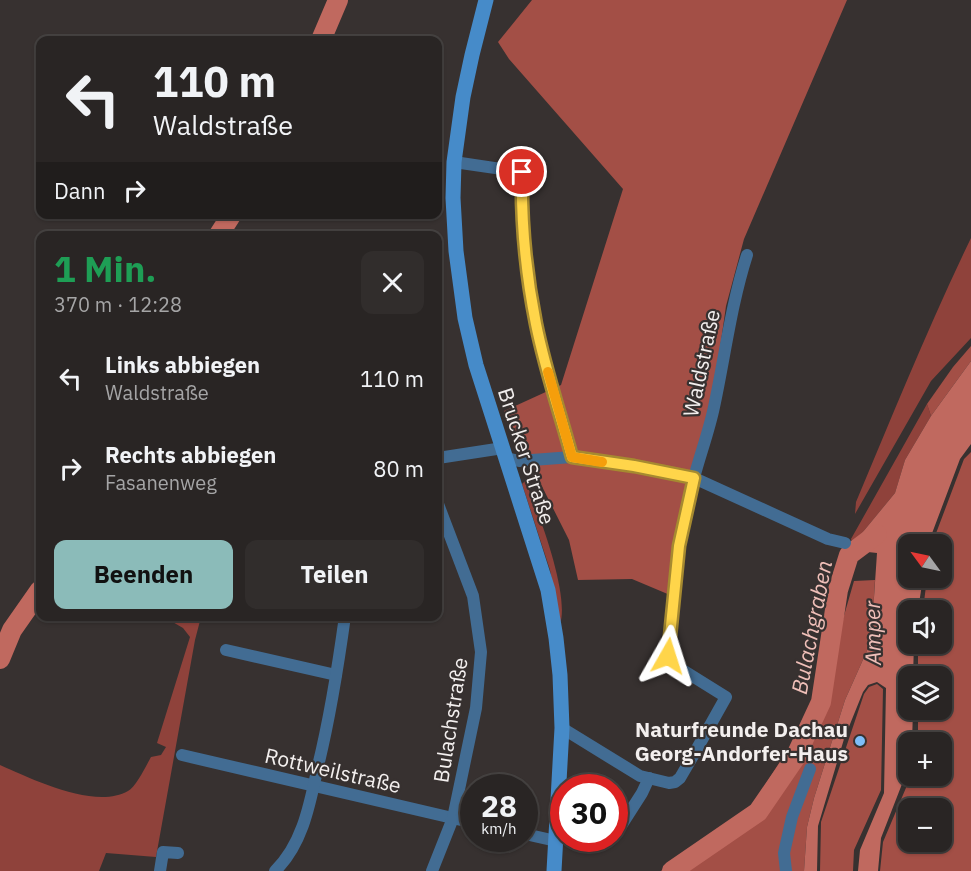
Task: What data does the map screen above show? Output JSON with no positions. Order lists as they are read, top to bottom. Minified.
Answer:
{"streets":{"main road":["Brucker Straße"],"street":["Waldstraße","Bulachstraße","Rottweilstraße"]},"crossings":[["Bulachstraße","Rottweilstraße"]],"water":["Bulachgraben","Amper"],"places":["Naturfreunde Dachau Georg-Andorfer-Haus"],"north":"top left","page":{"turn":["110 m","Waldstraße"],"then":"Dann","heading":["1 Min.","370 m · 12:28"],"list":[{"name":"Links abbiegen","note":"Waldstraße","value":"110 m"},{"name":"Rechts abbiegen","note":"Fasanenweg","value":"80 m"}],"buttons":["Beenden","Teilen"],"map_buttons":["+","−"],"speed":"28 km/h","limit":"30"}}
